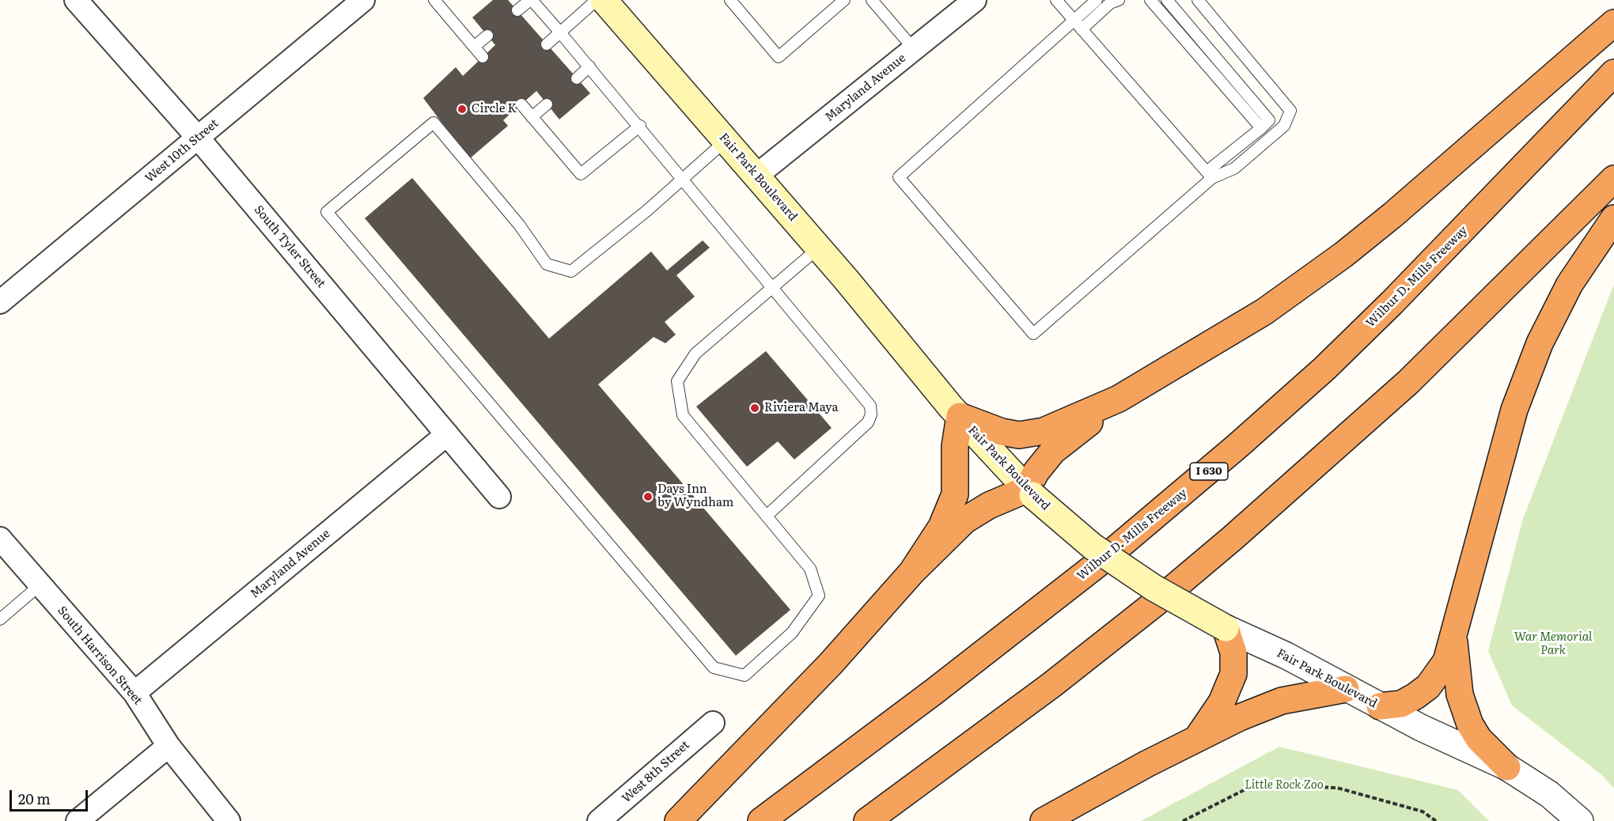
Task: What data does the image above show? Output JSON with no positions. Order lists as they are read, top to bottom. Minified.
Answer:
{"streets":{"highway":["Wilbur D. Mills Freeway","I 630"],"main road":["Fair Park Boulevard"],"street":["Maryland Avenue","West 10th Street","South Tyler Street","South Harrison Street","West 8th Street"]},"crossings":[["Maryland Avenue","Fair Park Boulevard"],["Maryland Avenue","South Tyler Street"],["Maryland Avenue","South Harrison Street"],["West 10th Street","South Tyler Street"]],"parks":["War Memorial Park","Little Rock Zoo"],"places":["Circle K","Riviera Maya","Days Inn by Wyndham"],"scale_bar":"20 m"}
